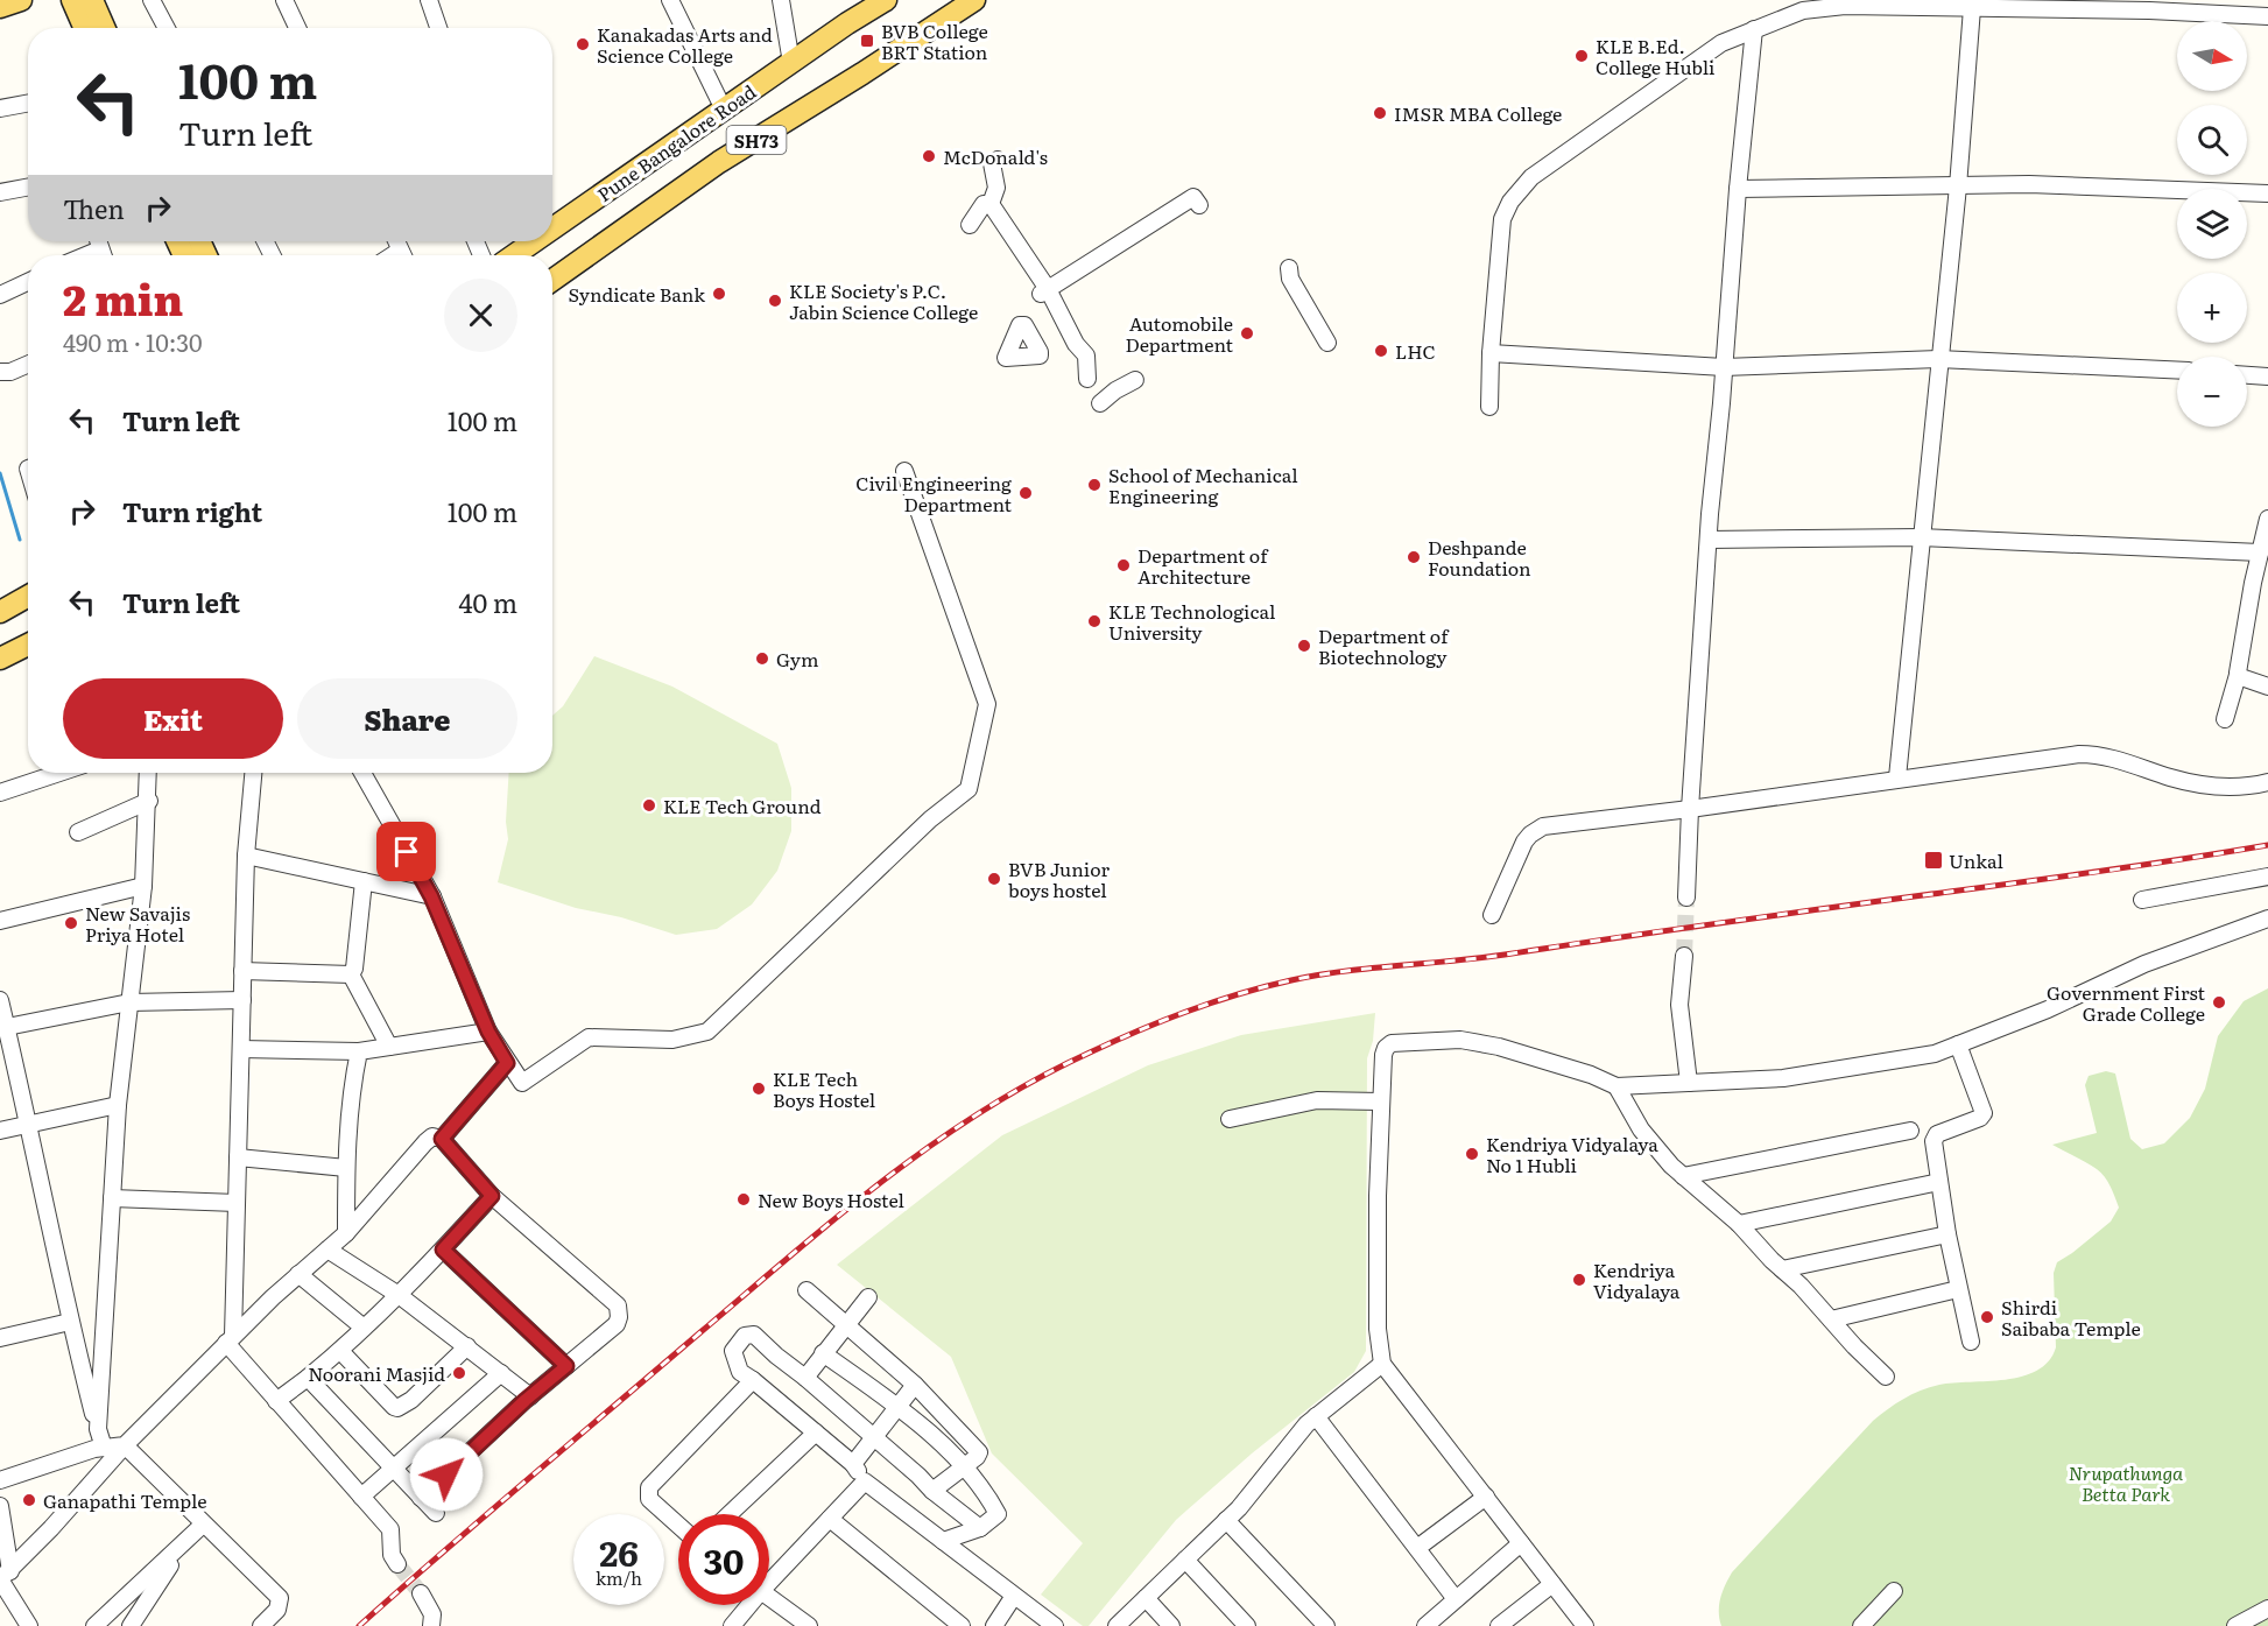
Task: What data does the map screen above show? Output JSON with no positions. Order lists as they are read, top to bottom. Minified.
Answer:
{"streets":{"main road":["SH73","Pune Bangalore Road"]},"parks":["Nrupathunga Betta Park"],"places":{"transit":["BVB College BRT Station","Unkal"],"other":["Kanakadas Arts and Science College","KLE B.Ed. College Hubli","IMSR MBA College","McDonald's","Syndicate Bank","KLE Society's P.C. Jabin Science College","Automobile Department","LHC","School of Mechanical Engineering","Civil Engineering Department","Deshpande Foundation","Department of Architecture","KLE Technological University","Department of Biotechnology","Gym","KLE Tech Ground","BVB Junior boys hostel","New Savajis Priya Hotel","Government First Grade College","KLE Tech Boys Hostel","Kendriya Vidyalaya No 1 Hubli","New Boys Hostel","Kendriya Vidyalaya","Shirdi Saibaba Temple","Noorani Masjid","Ganapathi Temple"]},"north":"right","page":{"map_buttons":["+","−"],"turn":["100 m","Turn left"],"then":"Then","heading":["2 min","490 m · 10:30"],"list":[{"name":"Turn left","value":"100 m"},{"name":"Turn right","value":"100 m"},{"name":"Turn left","value":"40 m"}],"buttons":["Exit","Share"],"speed":"26 km/h","limit":"30"}}
